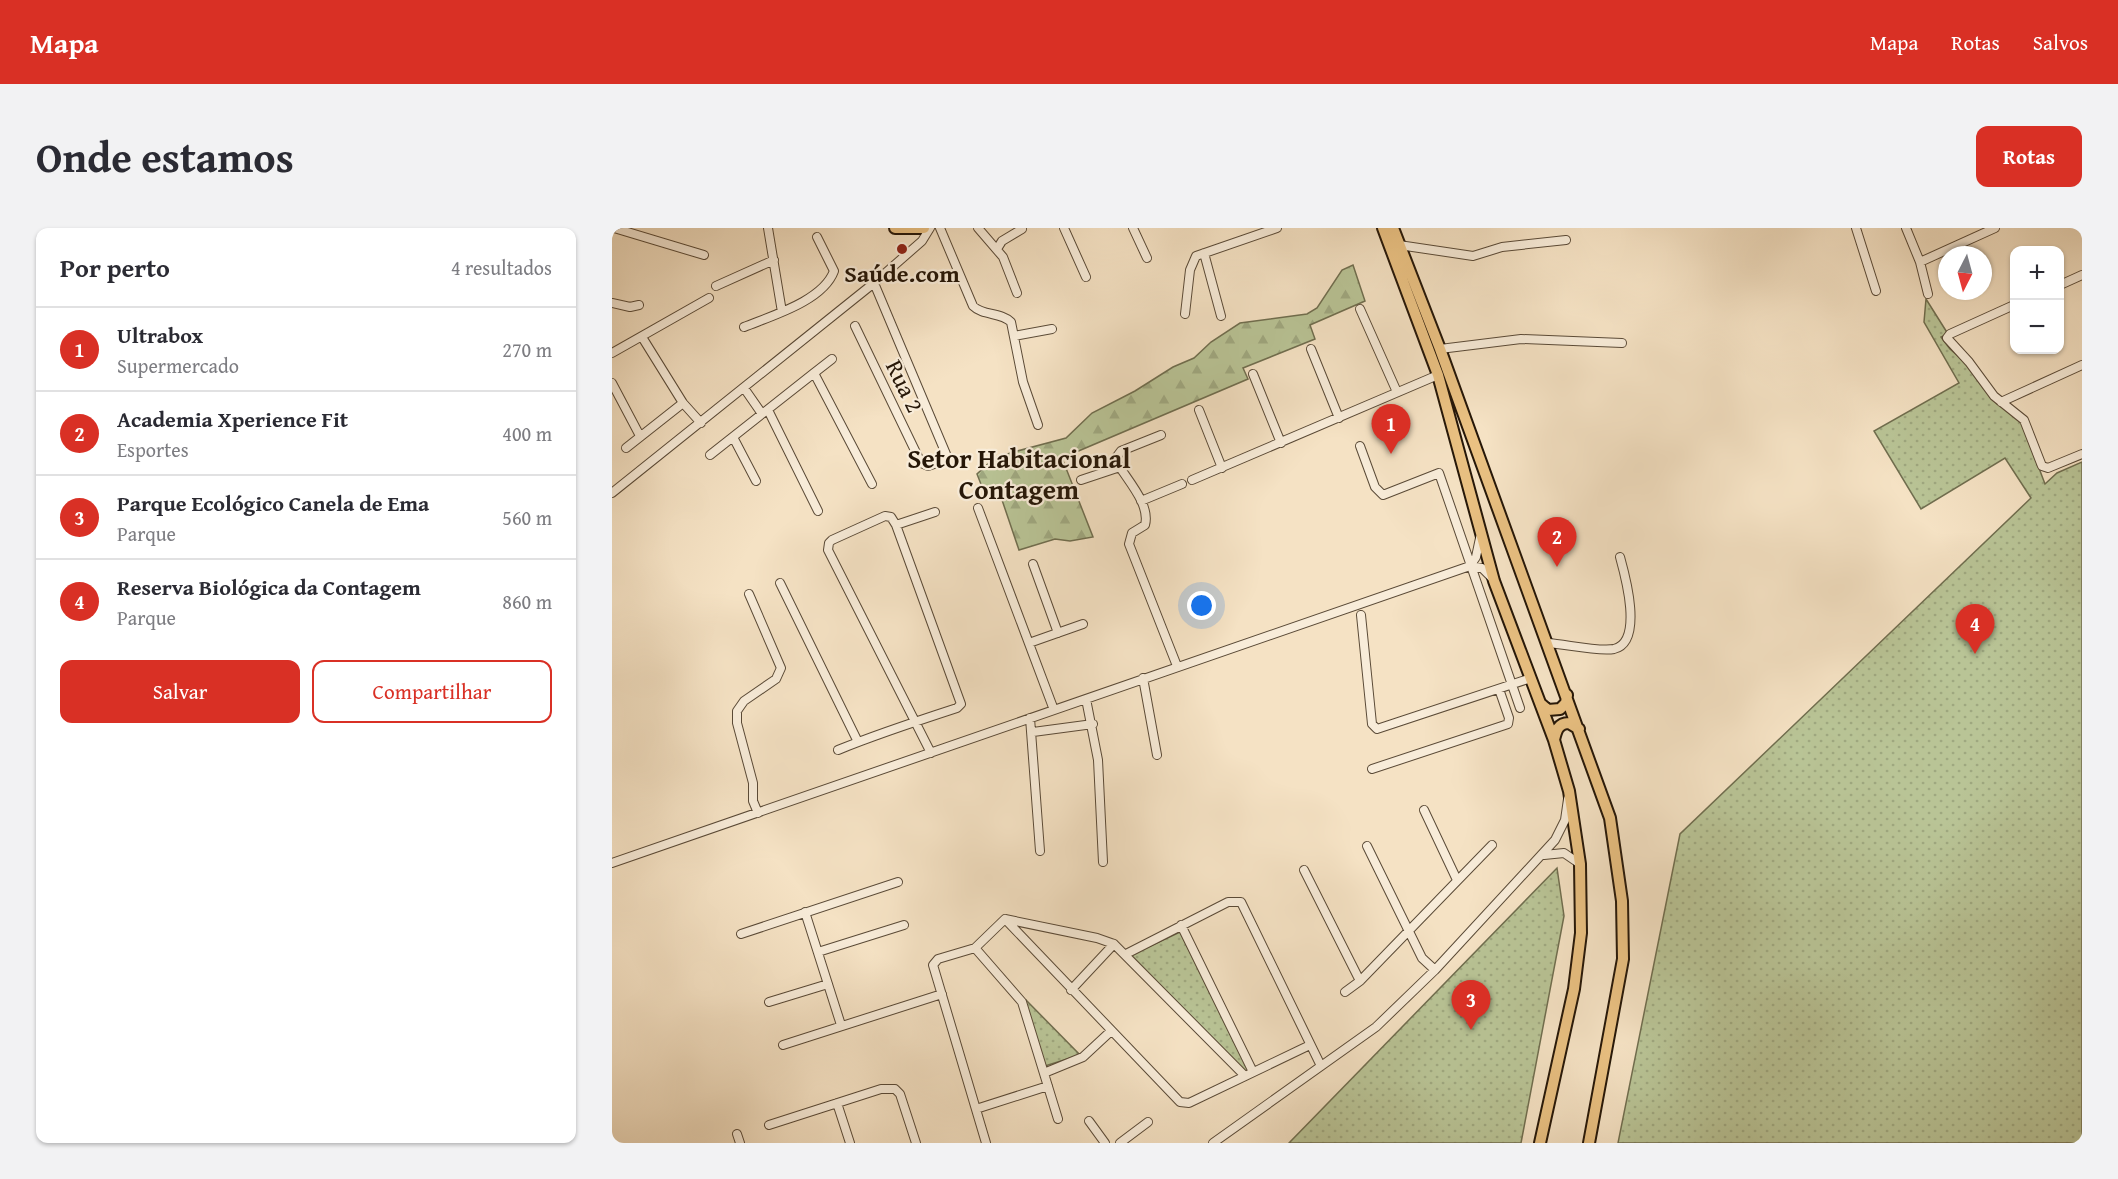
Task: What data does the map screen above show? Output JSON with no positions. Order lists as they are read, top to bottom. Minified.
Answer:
{"streets":{"street":["Rua 2"]},"districts":["Setor Habitacional Contagem"],"places":["Saúde.com"],"north":"bottom","page":{"header":"Mapa","nav":["Mapa","Rotas","Salvos"],"title":"Onde estamos","buttons":["Rotas",["Salvar","Compartilhar"]],"heading":["Por perto","4 resultados"],"map_buttons":["+","−"],"list":[{"mark":"1","name":"Ultrabox","note":"Supermercado","value":"270 m"},{"mark":"2","name":"Academia Xperience Fit","note":"Esportes","value":"400 m"},{"mark":"3","name":"Parque Ecológico Canela de Ema","note":"Parque","value":"560 m"},{"mark":"4","name":"Reserva Biológica da Contagem","note":"Parque","value":"860 m"}],"pins":["1","2","4","3"]}}
